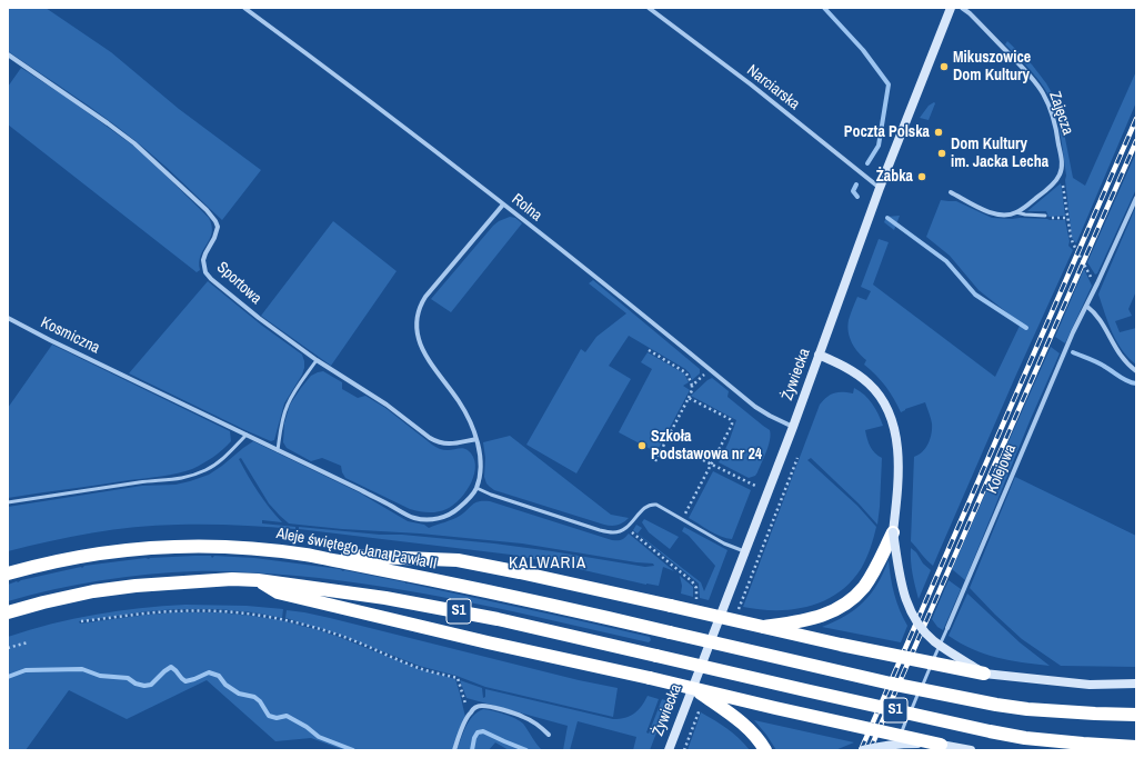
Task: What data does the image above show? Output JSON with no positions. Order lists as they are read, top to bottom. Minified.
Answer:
{"streets":{"highway":["Aleje świętego Jana Pawła II","S1"],"main road":["Żywiecka"],"street":["Narciarska","Zajęcza","Rolna","Sportowa","Kosmiczna","Kolejowa"]},"crossings":[["Narciarska","Żywiecka"],["Rolna","Żywiecka"]],"districts":["KALWARIA"],"places":["Mikuszowice Dom Kultury","Poczta Polska","Dom Kultury im. Jacka Lecha","Żabka","Szkoła Podstawowa nr 24"]}
